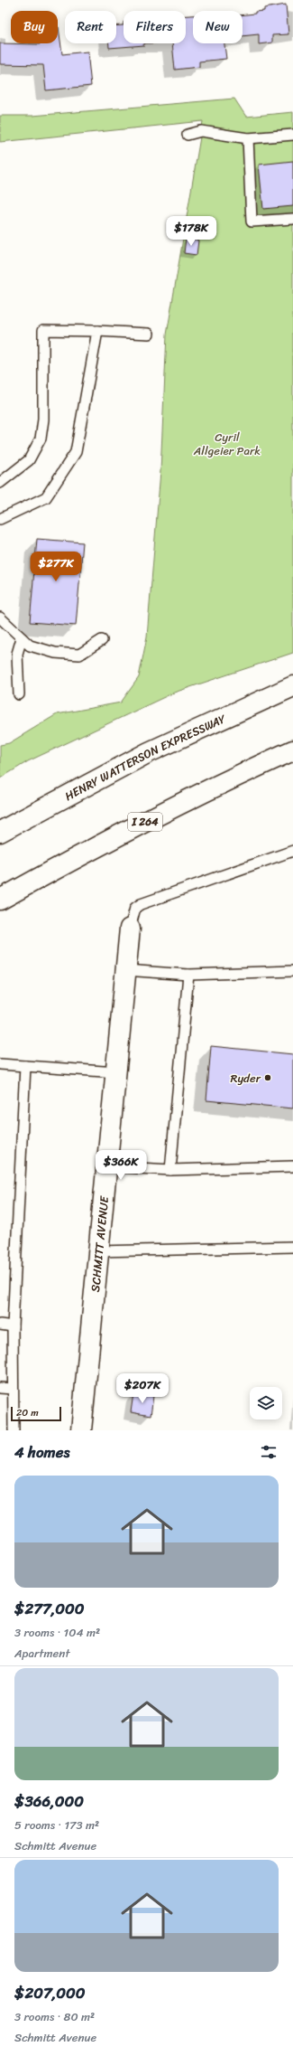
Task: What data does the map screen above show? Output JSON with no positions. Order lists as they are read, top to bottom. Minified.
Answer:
{"streets":{"main road":["HENRY WATTERSON EXPRESSWAY","I 264","SCHMITT AVENUE"]},"parks":["Cyril Allgeier Park"],"places":["Ryder"],"scale_bar":"20 m","page":{"chip":["Buy","Rent","Filters","New"],"price":["$178K","$277K","$366K","$207K"],"scale":"20 m","heading":"4 homes","list":[{"name":"$277,000","note":"3 rooms · 104 m² · Apartment"},{"name":"$366,000","note":"5 rooms · 173 m² · Schmitt Avenue"},{"name":"$207,000","note":"3 rooms · 80 m² · Schmitt Avenue"}]}}
